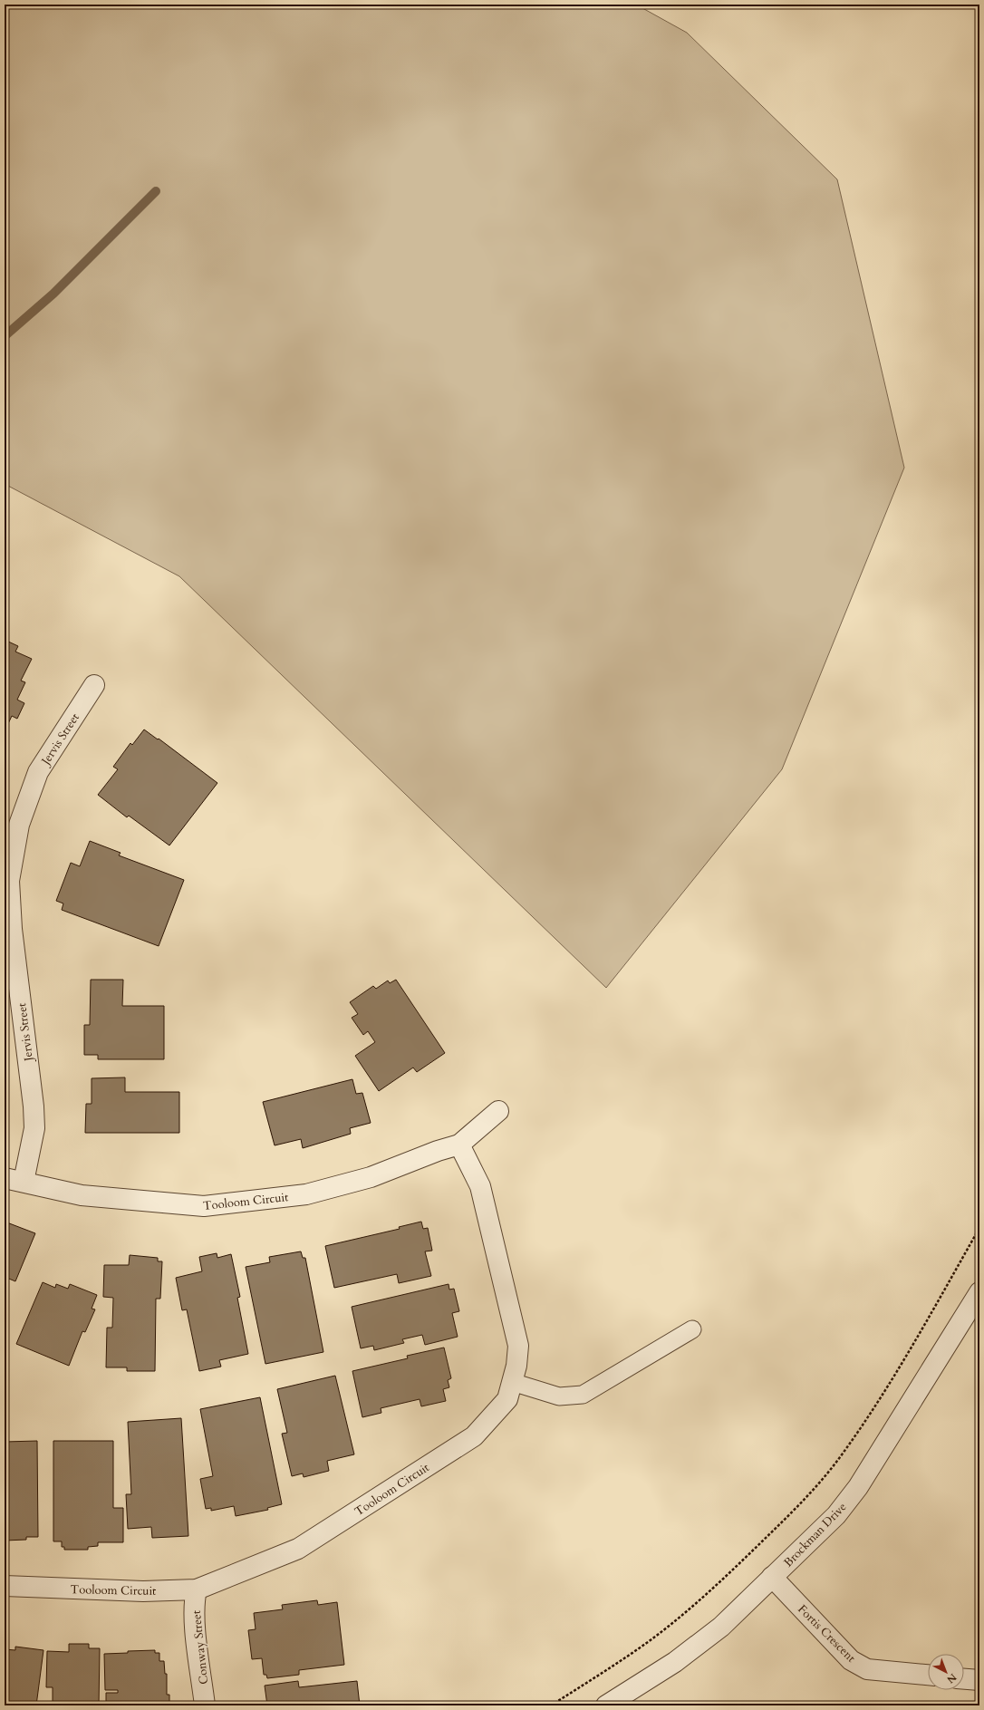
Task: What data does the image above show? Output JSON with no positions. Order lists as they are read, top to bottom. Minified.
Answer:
{"streets":{"street":["Jervis Street","Tooloom Circuit","Brockman Drive","Fortis Crescent","Conway Street"]},"crossings":[["Jervis Street","Tooloom Circuit"],["Tooloom Circuit","Conway Street"],["Brockman Drive","Fortis Crescent"]],"north":"bottom right"}
